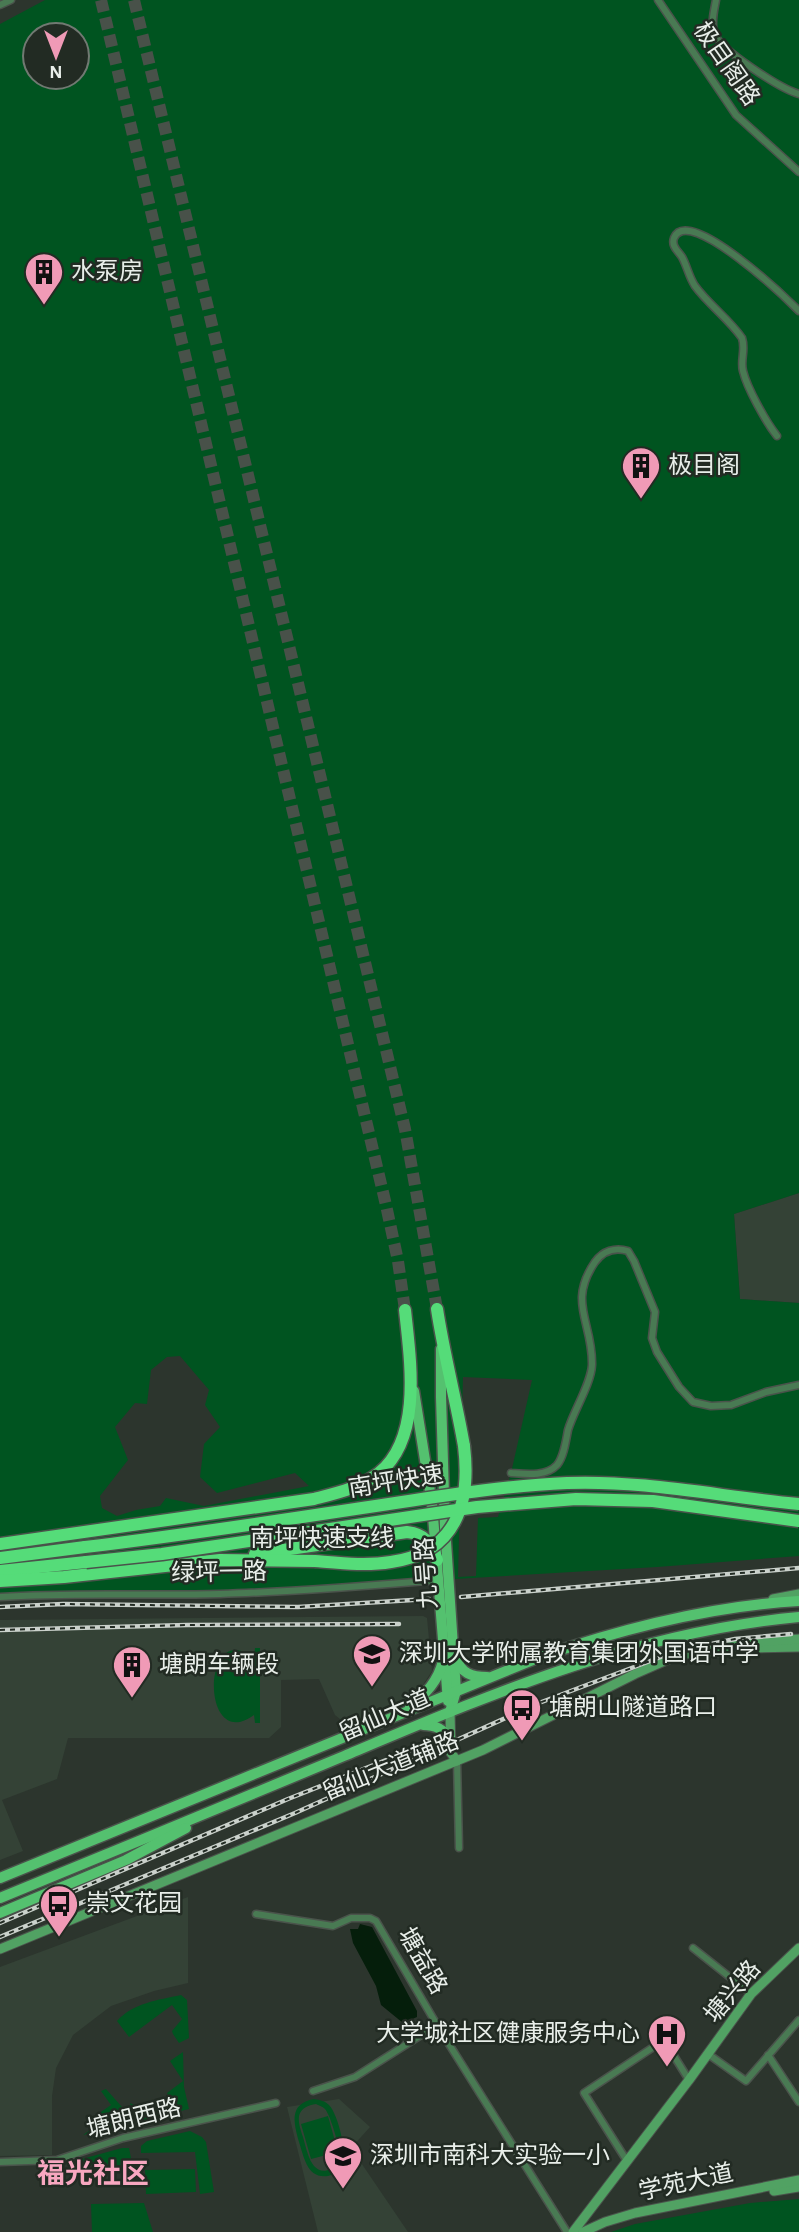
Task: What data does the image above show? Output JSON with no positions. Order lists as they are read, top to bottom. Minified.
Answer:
{"streets":{"highway":["南坪快速","南坪快速支线"],"main road":["九号路","留仙大道","留仙大道辅路","塘兴路","学苑大道"],"street":["极目阁路","绿坪一路","塘益路","塘朗西路"]},"crossings":[["南坪快速支线","九号路"],["绿坪一路","九号路"],["九号路","留仙大道"]],"districts":["福光社区"],"places":{"building":["水泵房","极目阁","塘朗车辆段"],"school or university":["深圳大学附属教育集团外国语中学","深圳市南科大实验一小"],"bus stop":["塘朗山隧道路口","崇文花园"],"hospital":["大学城社区健康服务中心"]},"north":"bottom"}
